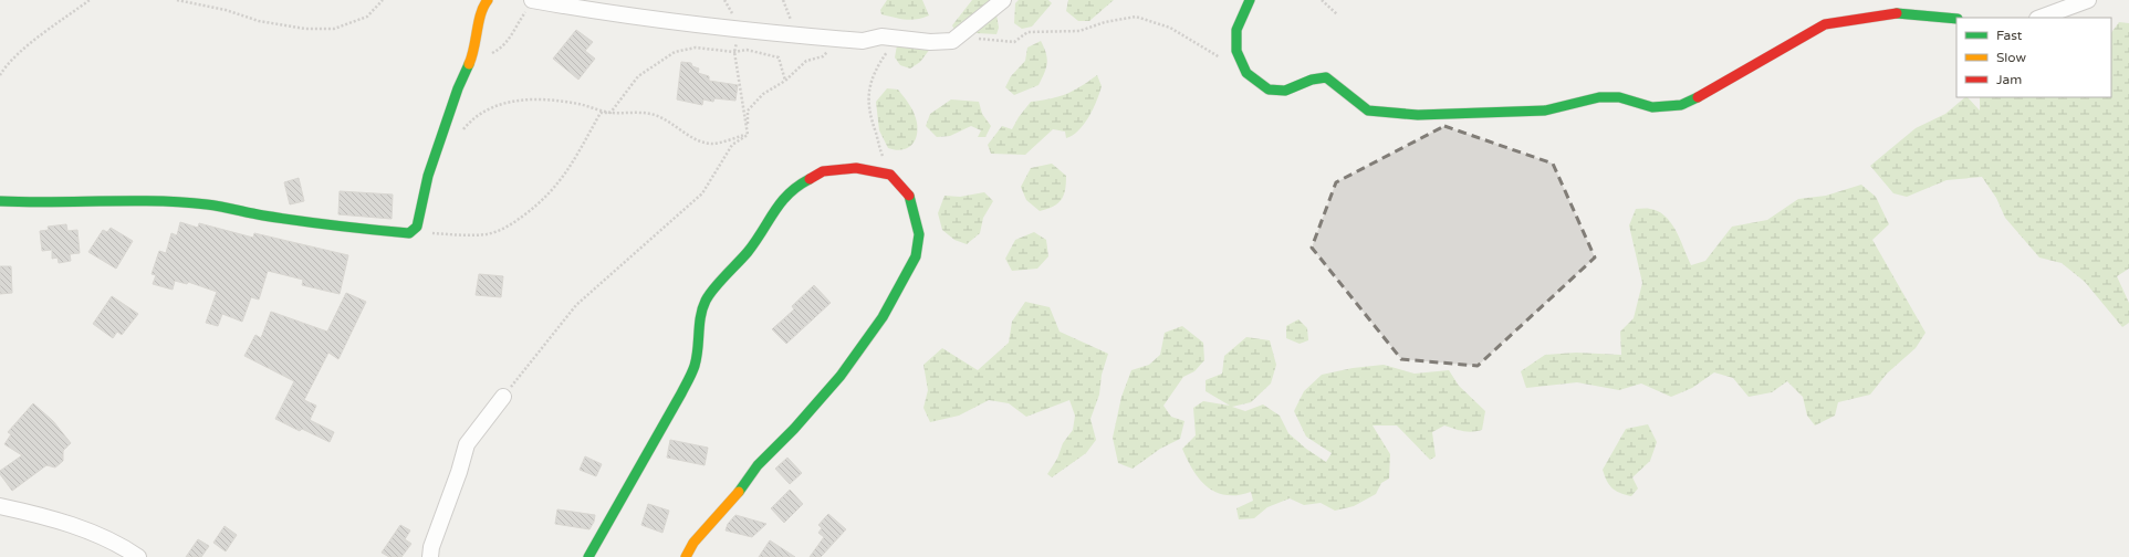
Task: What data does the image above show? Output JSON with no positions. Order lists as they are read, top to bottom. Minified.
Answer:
{"legend":["Fast","Slow","Jam"]}
